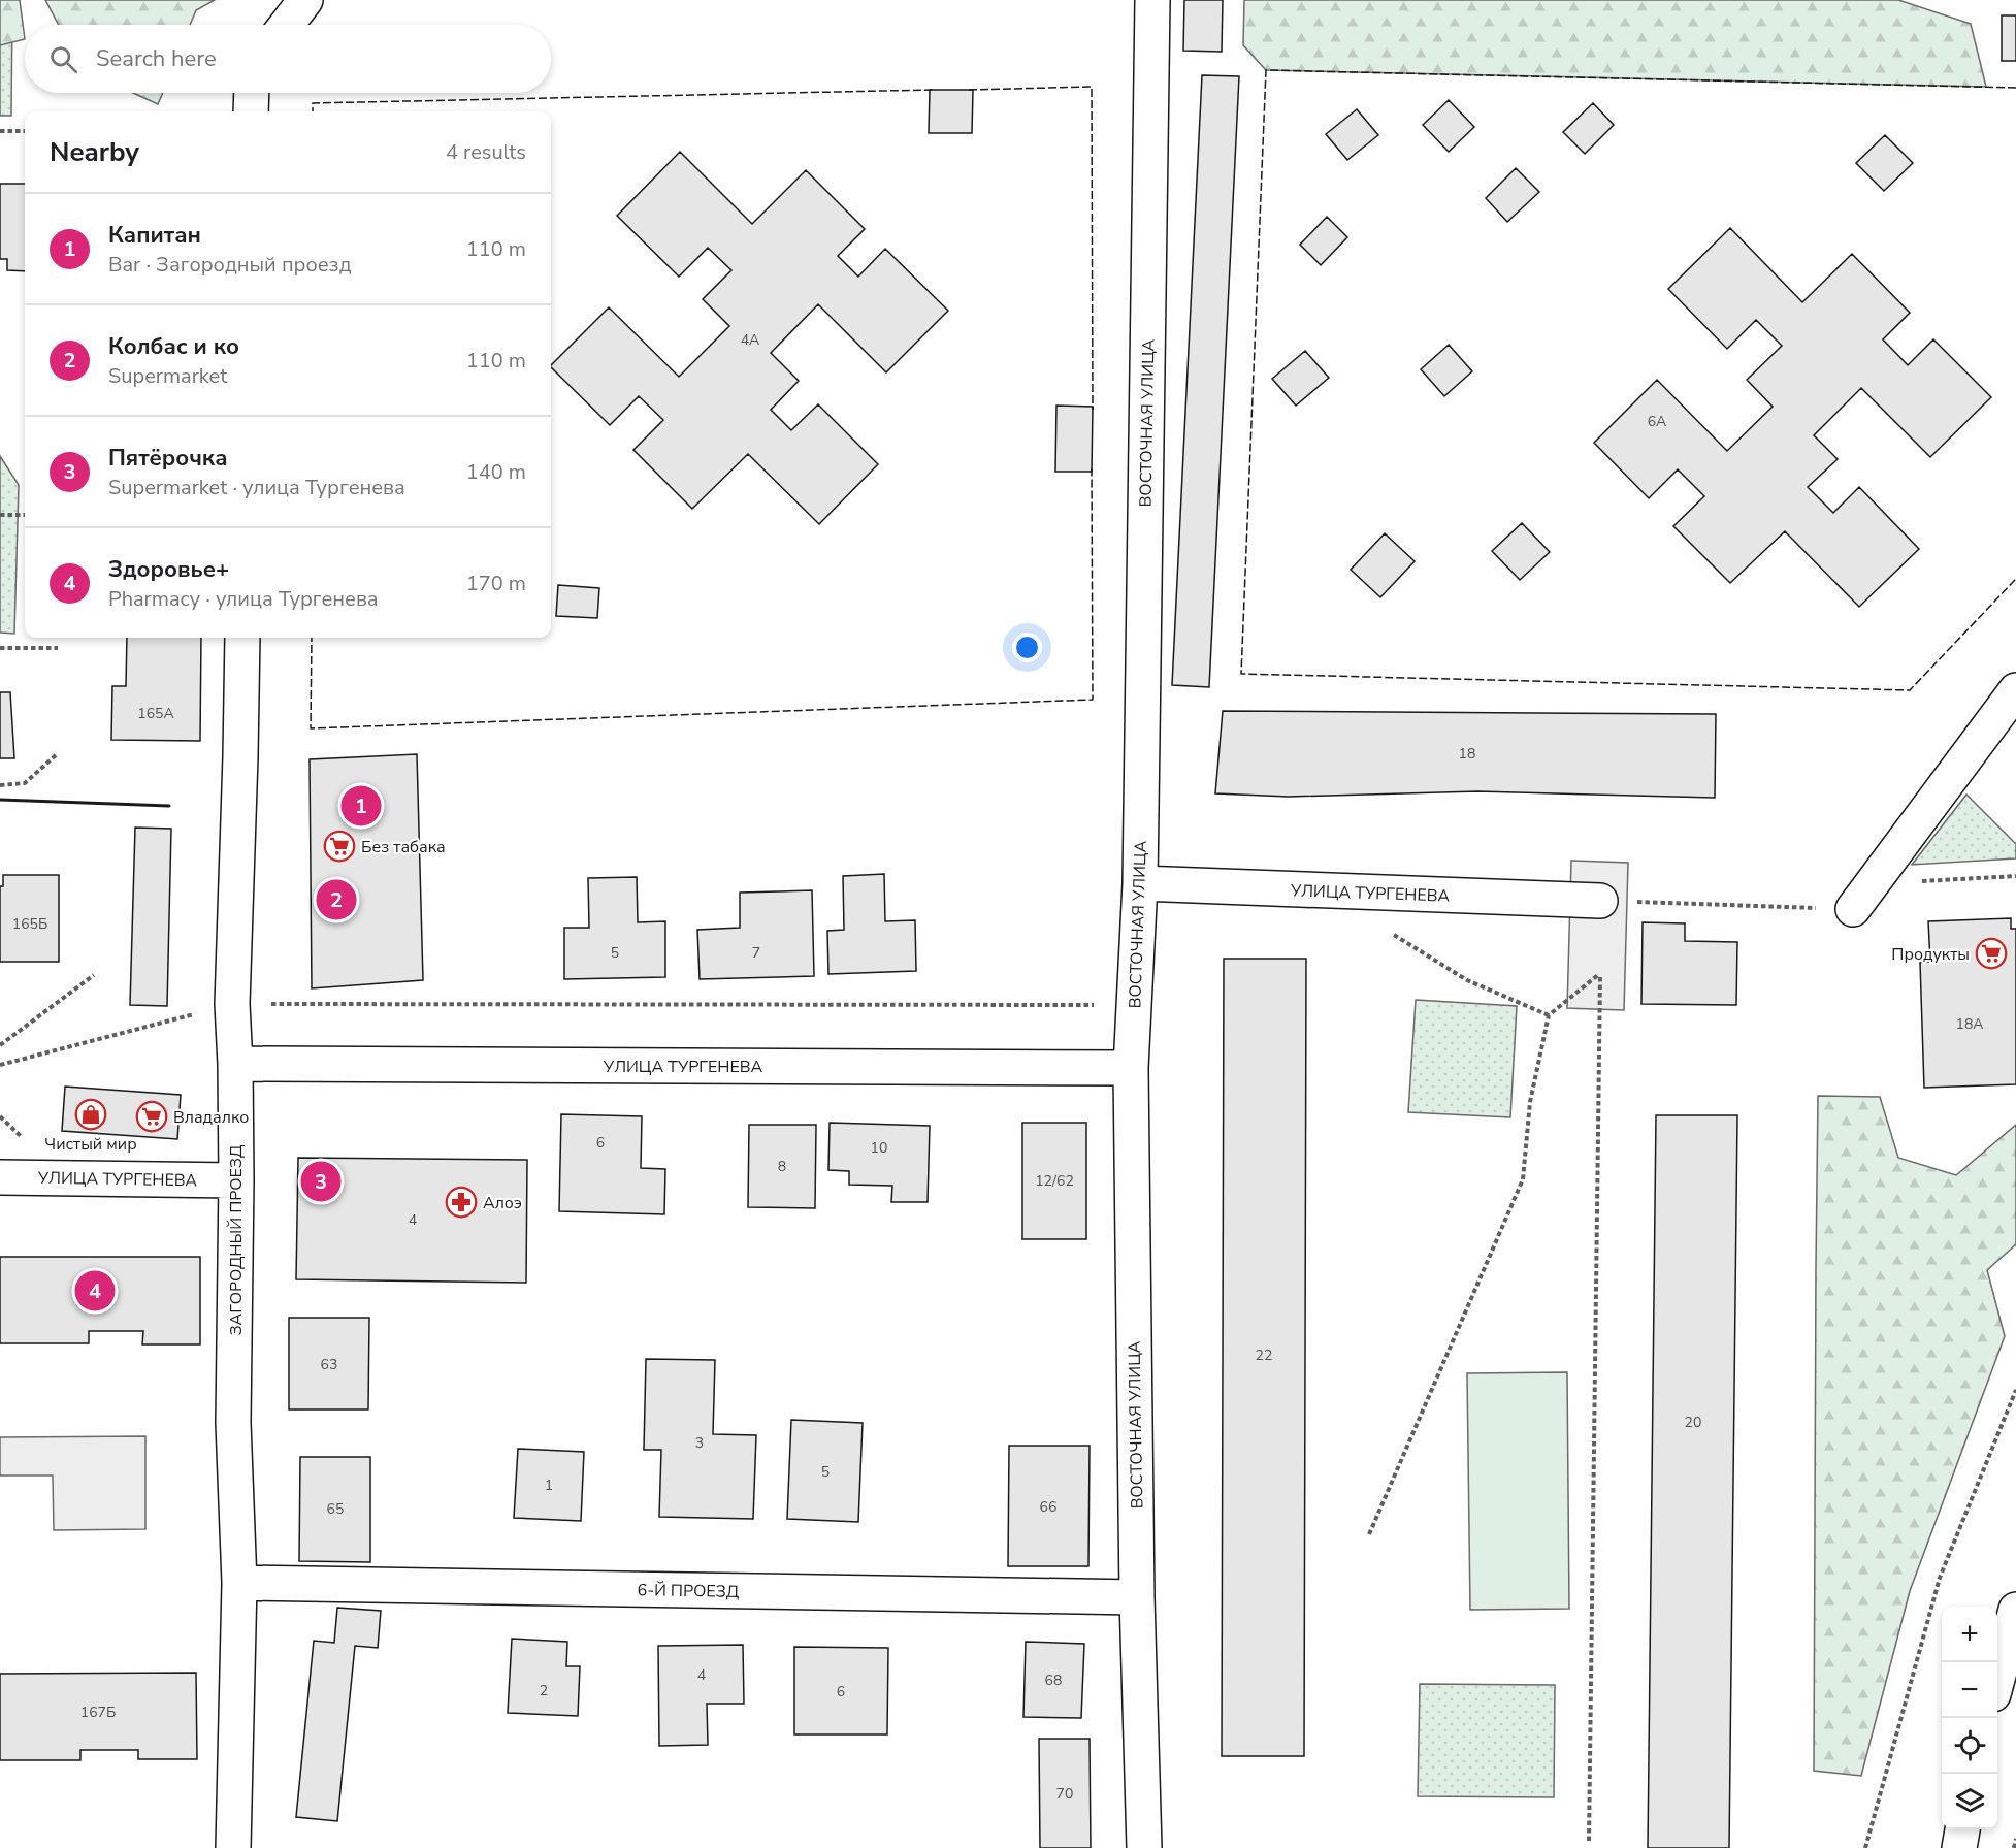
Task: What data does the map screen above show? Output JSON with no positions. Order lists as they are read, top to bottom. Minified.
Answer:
{"streets":{"street":["ВОСТОЧНАЯ УЛИЦА","УЛИЦА ТУРГЕНЕВА","ЗАГОРОДНЫЙ ПРОЕЗД","6-Й ПРОЕЗД"]},"crossings":[["ВОСТОЧНАЯ УЛИЦА","УЛИЦА ТУРГЕНЕВА"],["ВОСТОЧНАЯ УЛИЦА","6-Й ПРОЕЗД"],["УЛИЦА ТУРГЕНЕВА","ЗАГОРОДНЫЙ ПРОЕЗД"],["ЗАГОРОДНЫЙ ПРОЕЗД","6-Й ПРОЕЗД"]],"places":{"supermarket":["Без табака","Продукты","Владалко"],"shop":["Чистый мир"],"pharmacy":["Алоэ"]},"house_numbers":["4А","6А","165А","18","165Б","5","7","18А","6","10","8","12/62","4","22","63","20","3","5","1","66","65","4","68","2","6","167Б","70"],"page":{"search":"Search here","heading":["Nearby","4 results"],"list":[{"mark":"1","name":"Капитан","note":"Bar · Загородный проезд","value":"110 m"},{"mark":"2","name":"Колбас и ко","note":"Supermarket","value":"110 m"},{"mark":"3","name":"Пятёрочка","note":"Supermarket · улица Тургенева","value":"140 m"},{"mark":"4","name":"Здоровье+","note":"Pharmacy · улица Тургенева","value":"170 m"}],"pins":["1","2","3","4"],"map_buttons":["+","−"]}}
